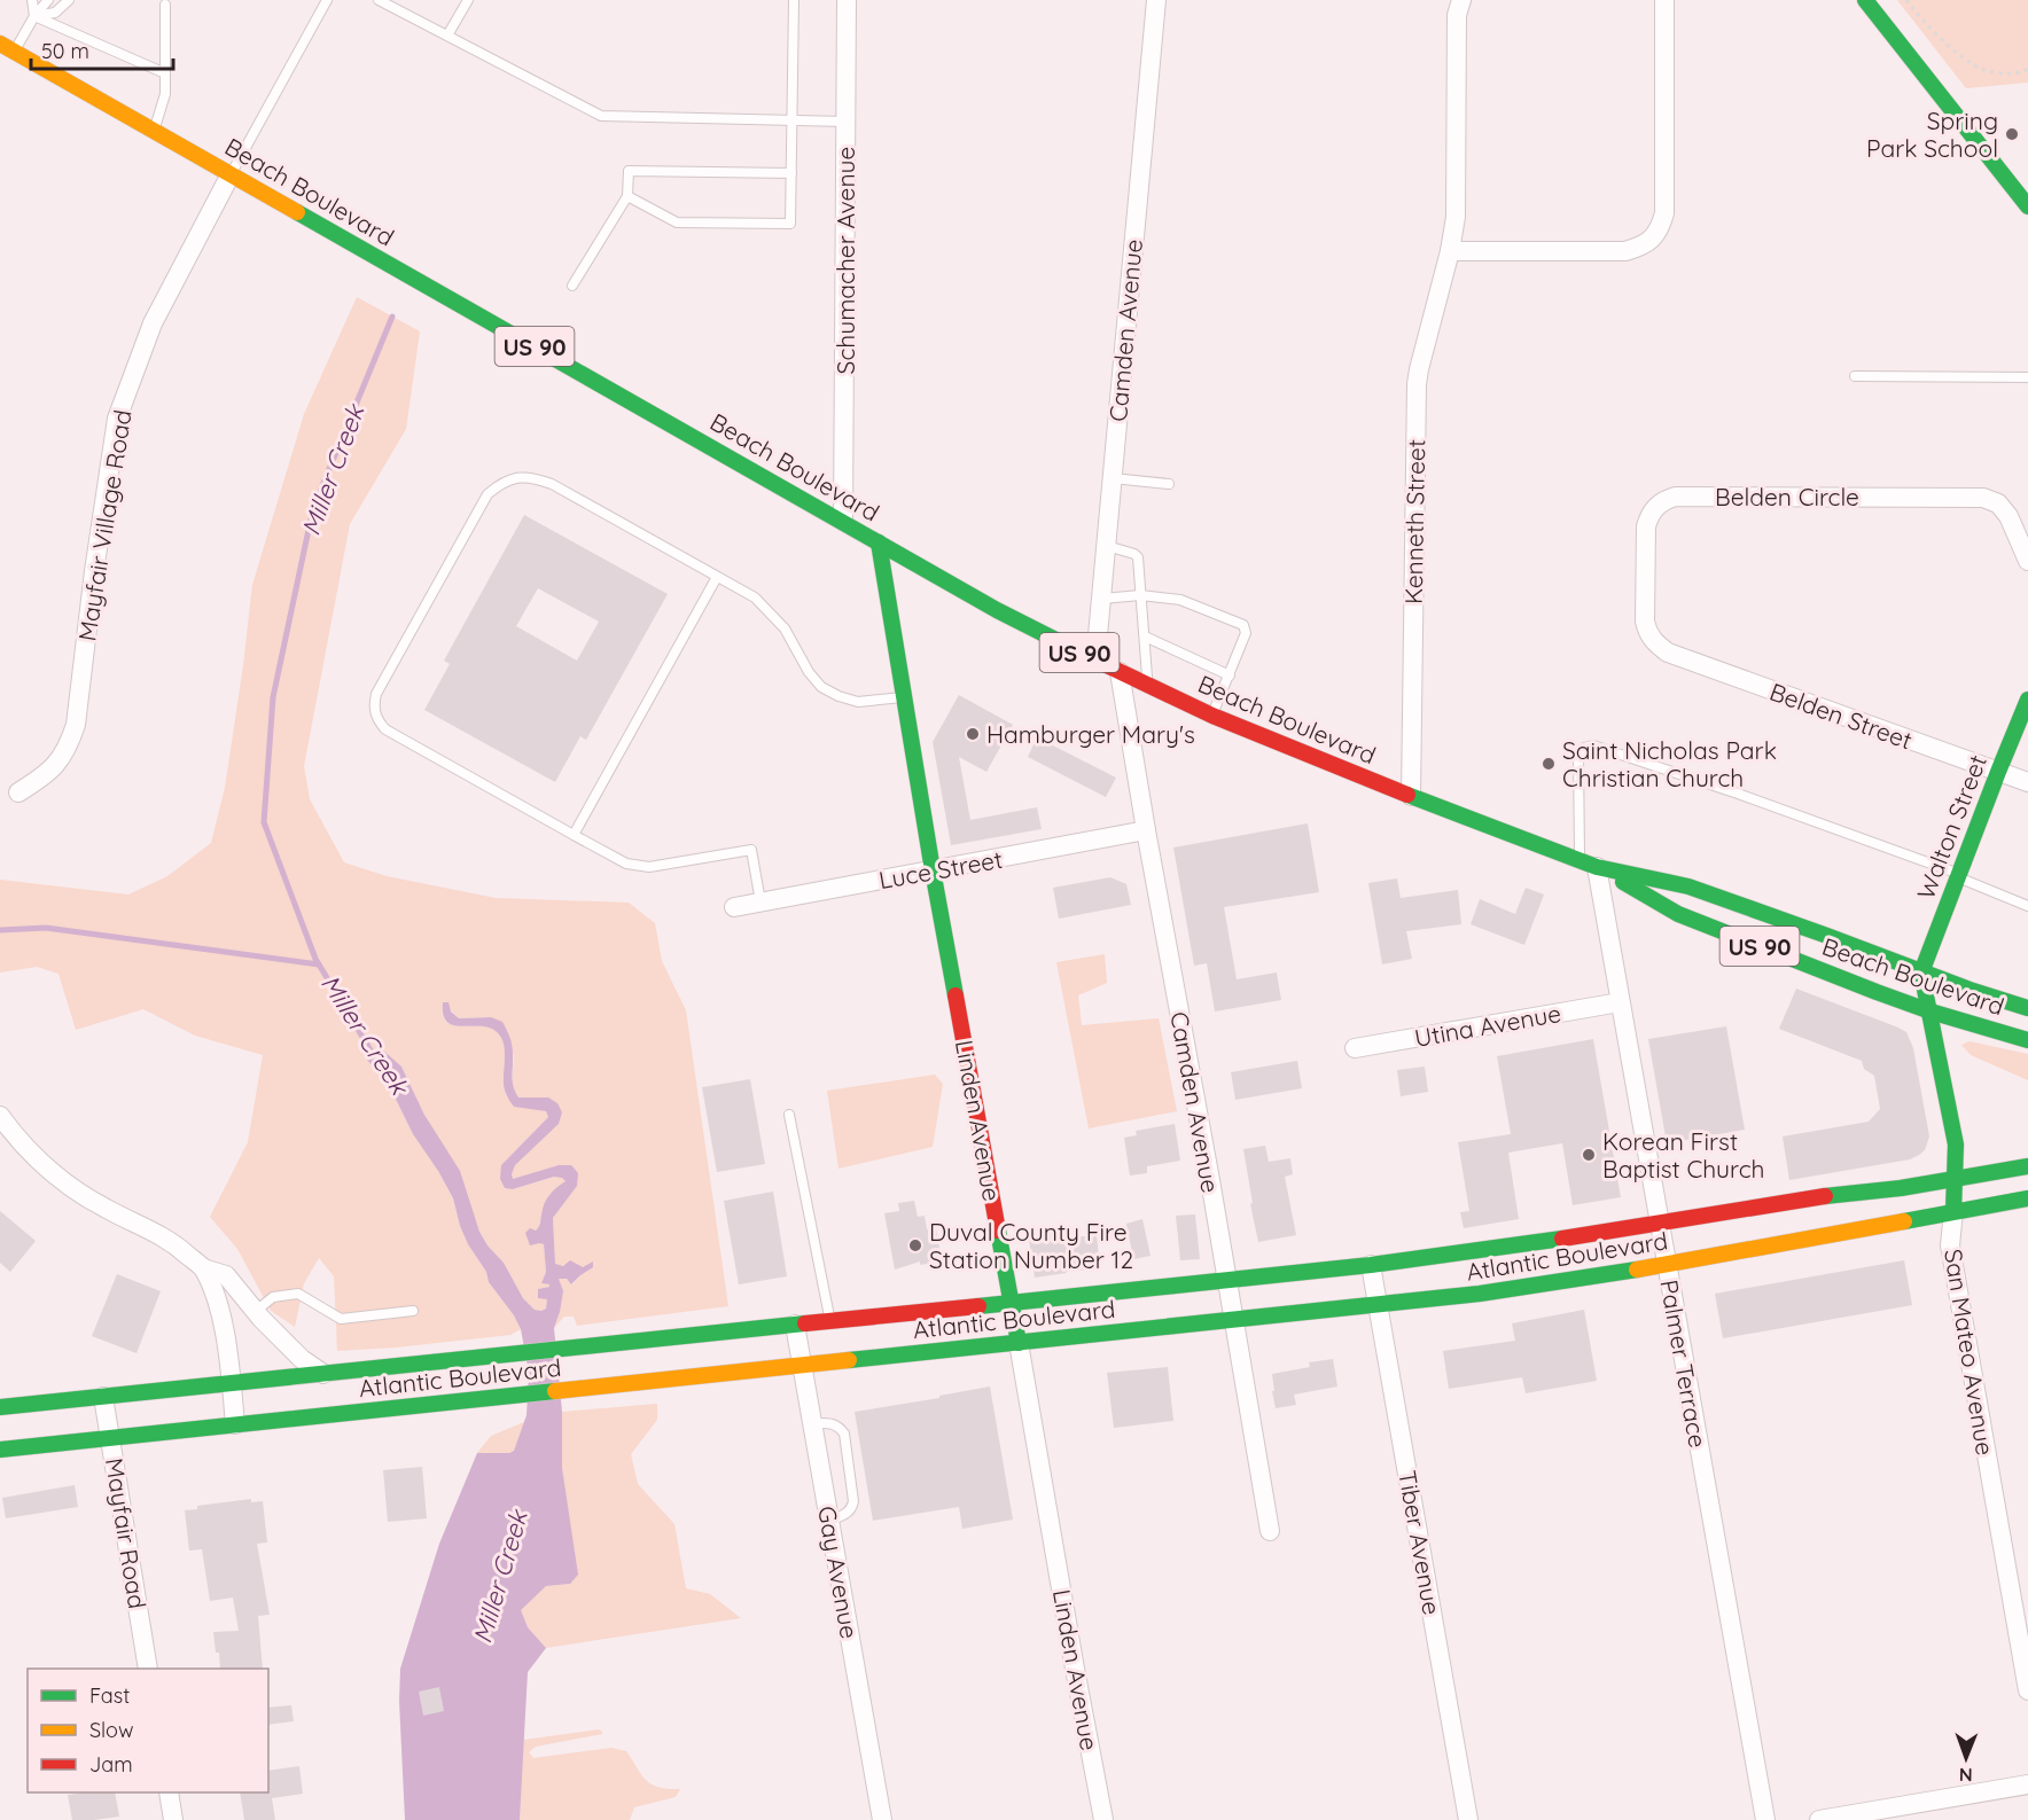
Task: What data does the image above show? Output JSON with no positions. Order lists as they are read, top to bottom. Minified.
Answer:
{"streets":{"main road":["Beach Boulevard","US 90","Walton Street","Linden Avenue","Atlantic Boulevard","San Mateo Avenue"],"street":["Schumacher Avenue","Camden Avenue","Belden Circle","Kenneth Street","Mayfair Village Road","Belden Street","Luce Street","Utina Avenue","Palmer Terrace","Mayfair Road","Tiber Avenue","Gay Avenue"]},"crossings":[["Beach Boulevard","Schumacher Avenue"],["Beach Boulevard","Camden Avenue"],["Beach Boulevard","Kenneth Street"],["Beach Boulevard","Mayfair Village Road"],["Beach Boulevard","Walton Street"],["Beach Boulevard","Linden Avenue"],["Beach Boulevard","San Mateo Avenue"],["Beach Boulevard","Palmer Terrace"],["Camden Avenue","Luce Street"],["Camden Avenue","Atlantic Boulevard"],["Belden Circle","Belden Street"],["Belden Street","Walton Street"],["Walton Street","San Mateo Avenue"],["Luce Street","Linden Avenue"],["Utina Avenue","Palmer Terrace"],["Linden Avenue","Atlantic Boulevard"],["Atlantic Boulevard","San Mateo Avenue"],["Atlantic Boulevard","Palmer Terrace"],["Atlantic Boulevard","Mayfair Road"],["Atlantic Boulevard","Tiber Avenue"],["Atlantic Boulevard","Gay Avenue"]],"water":["Miller Creek"],"places":["Spring Park School","Hamburger Mary's","Saint Nicholas Park Christian Church","Korean First Baptist Church","Duval County Fire Station Number 12"],"legend":["Fast","Slow","Jam"],"scale_bar":"50 m","north":"bottom"}
